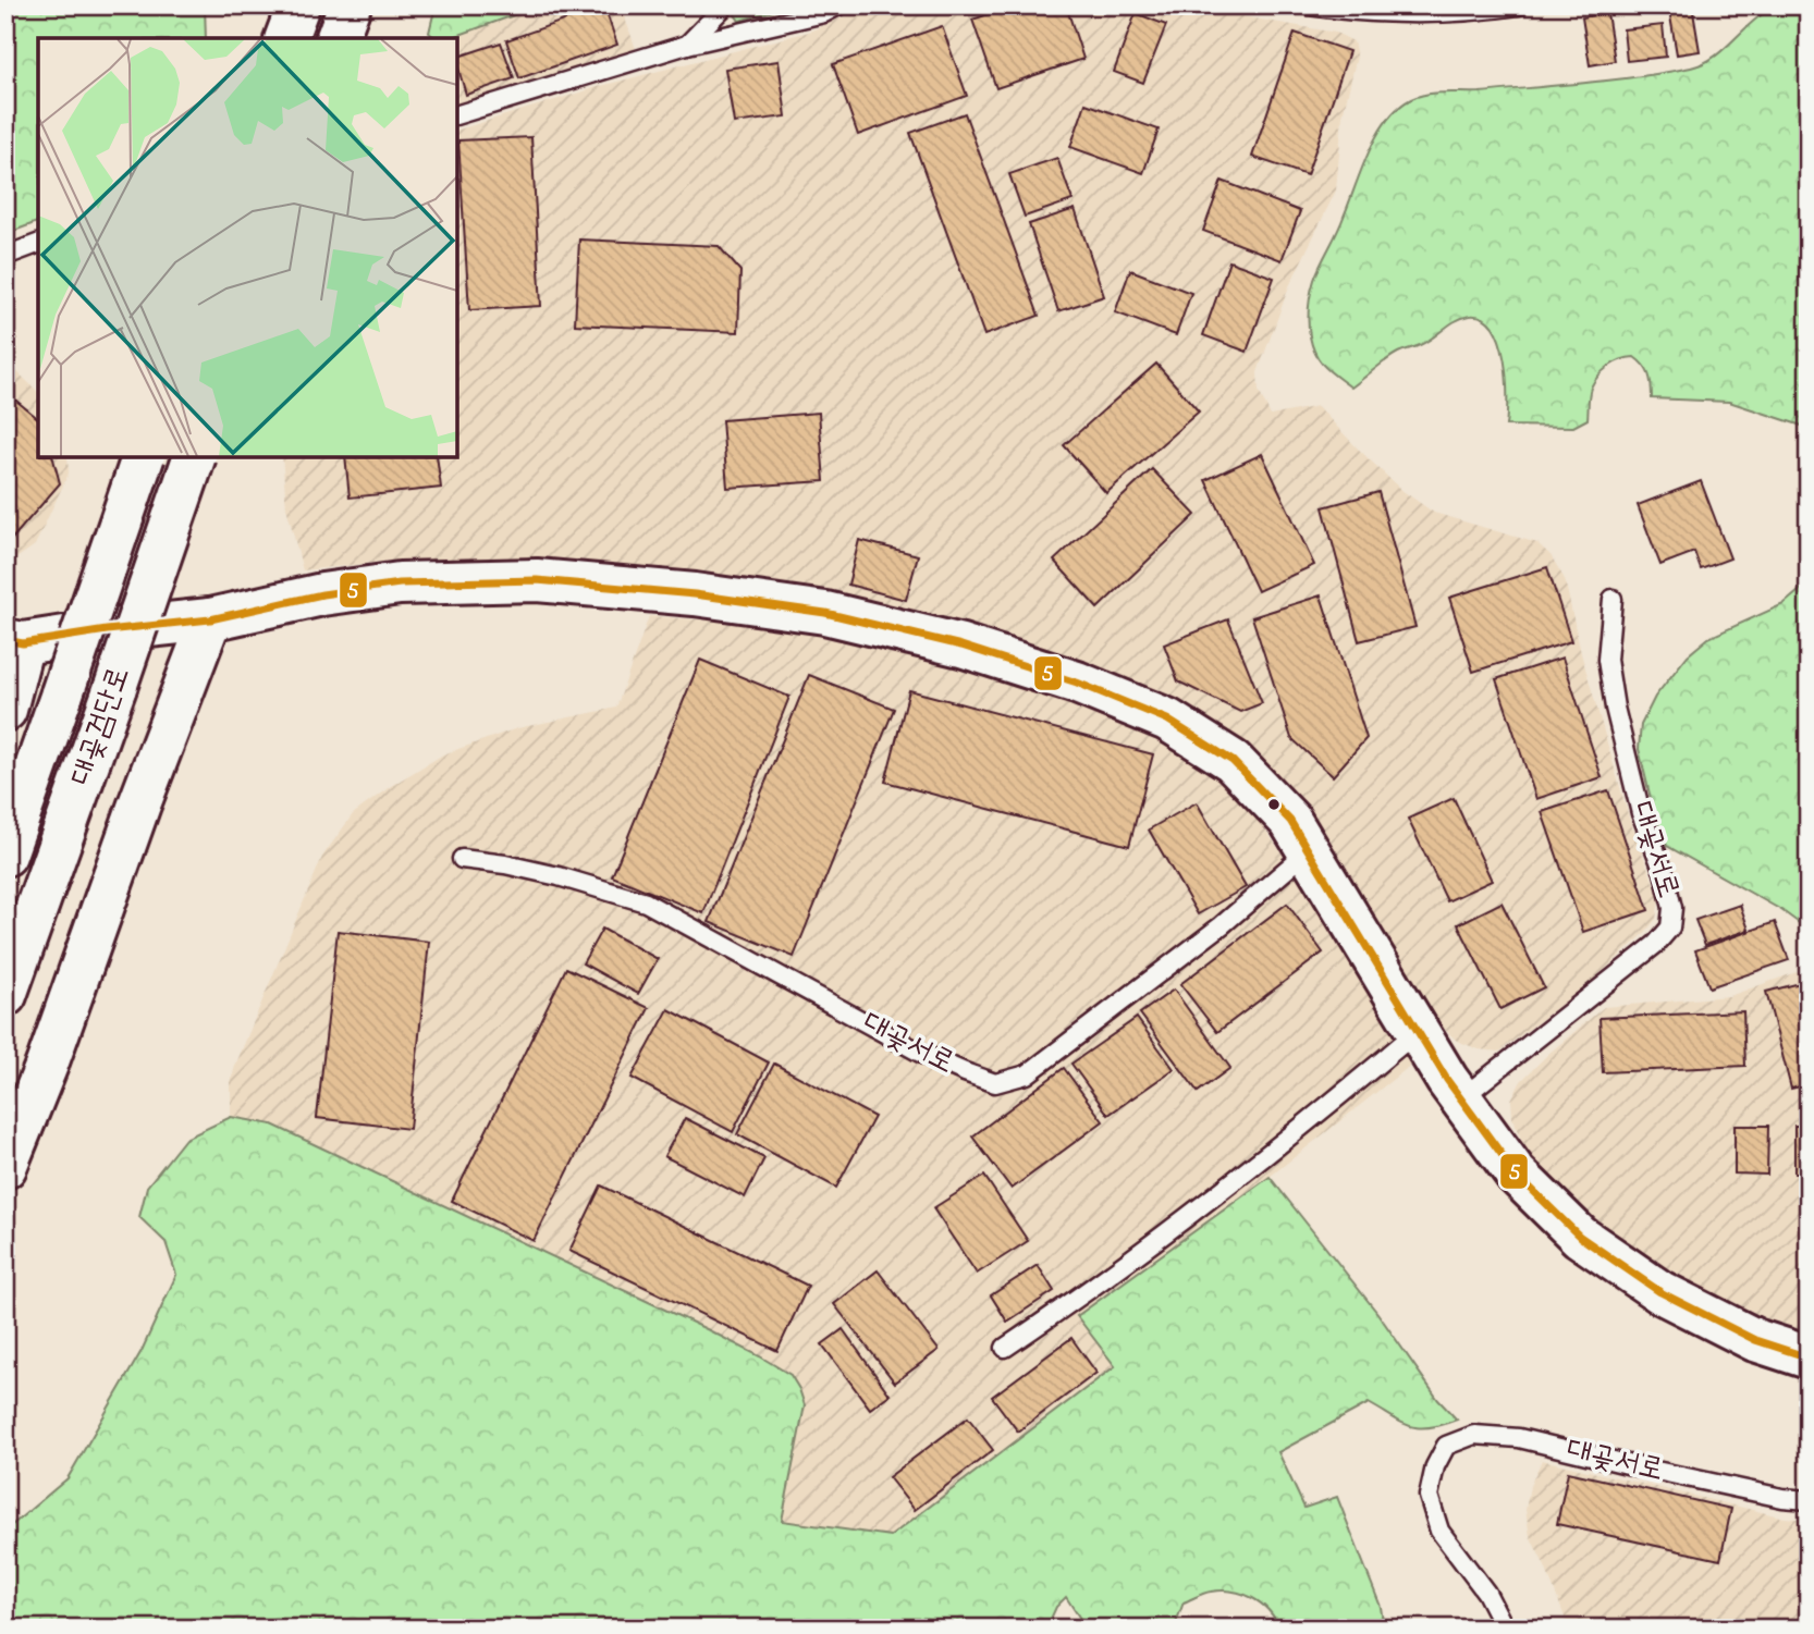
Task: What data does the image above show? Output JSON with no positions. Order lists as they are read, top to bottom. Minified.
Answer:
{"streets":{"street":["대곶검단로"],"lane":["대곶서로"]},"lines":["transit line 5"]}
